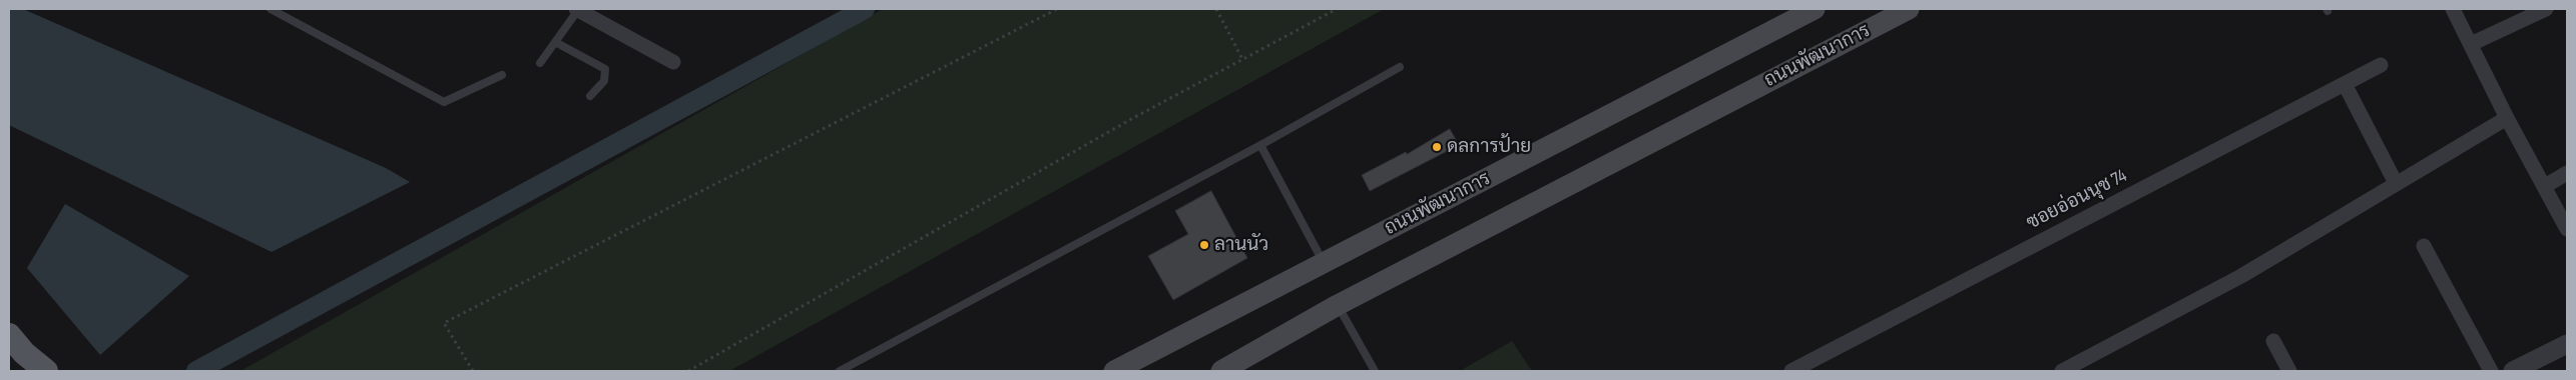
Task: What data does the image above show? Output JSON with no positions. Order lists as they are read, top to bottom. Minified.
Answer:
{"streets":{"main road":["ถนนพัฒนาการ"],"street":["ซอยอ่อนนุช 74"]},"places":["ดลการป้าย","ลานนัว"]}
